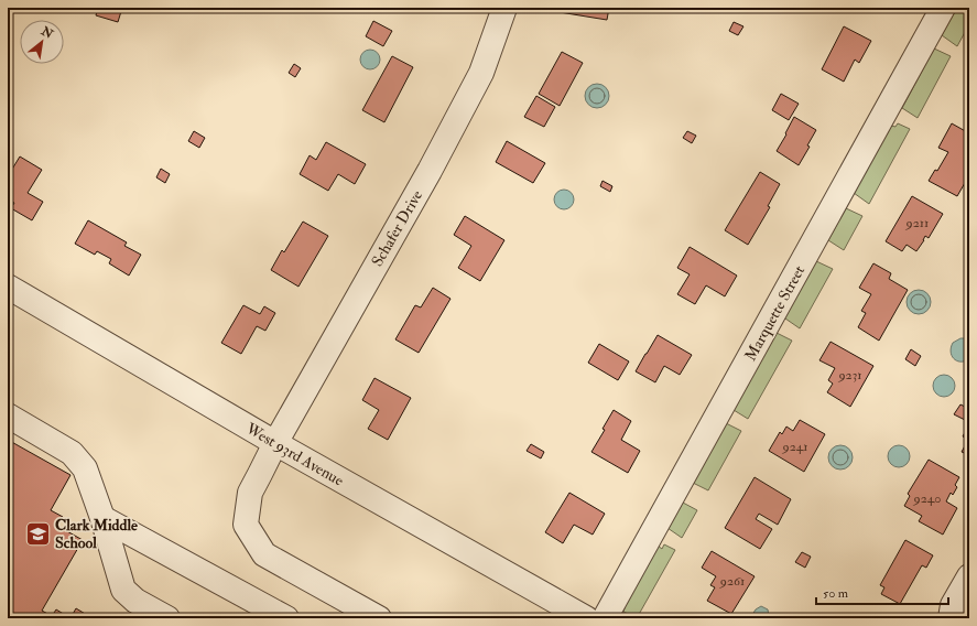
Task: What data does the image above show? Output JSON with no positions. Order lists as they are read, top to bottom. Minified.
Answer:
{"streets":{"street":["Schafer Drive","Marquette Street","West 93rd Avenue"]},"crossings":[["Schafer Drive","West 93rd Avenue"]],"places":{"school or university":["Clark Middle School"]},"house_numbers":["9211","9231","9241","9240","9261"],"scale_bar":"50 m","north":"top right"}
